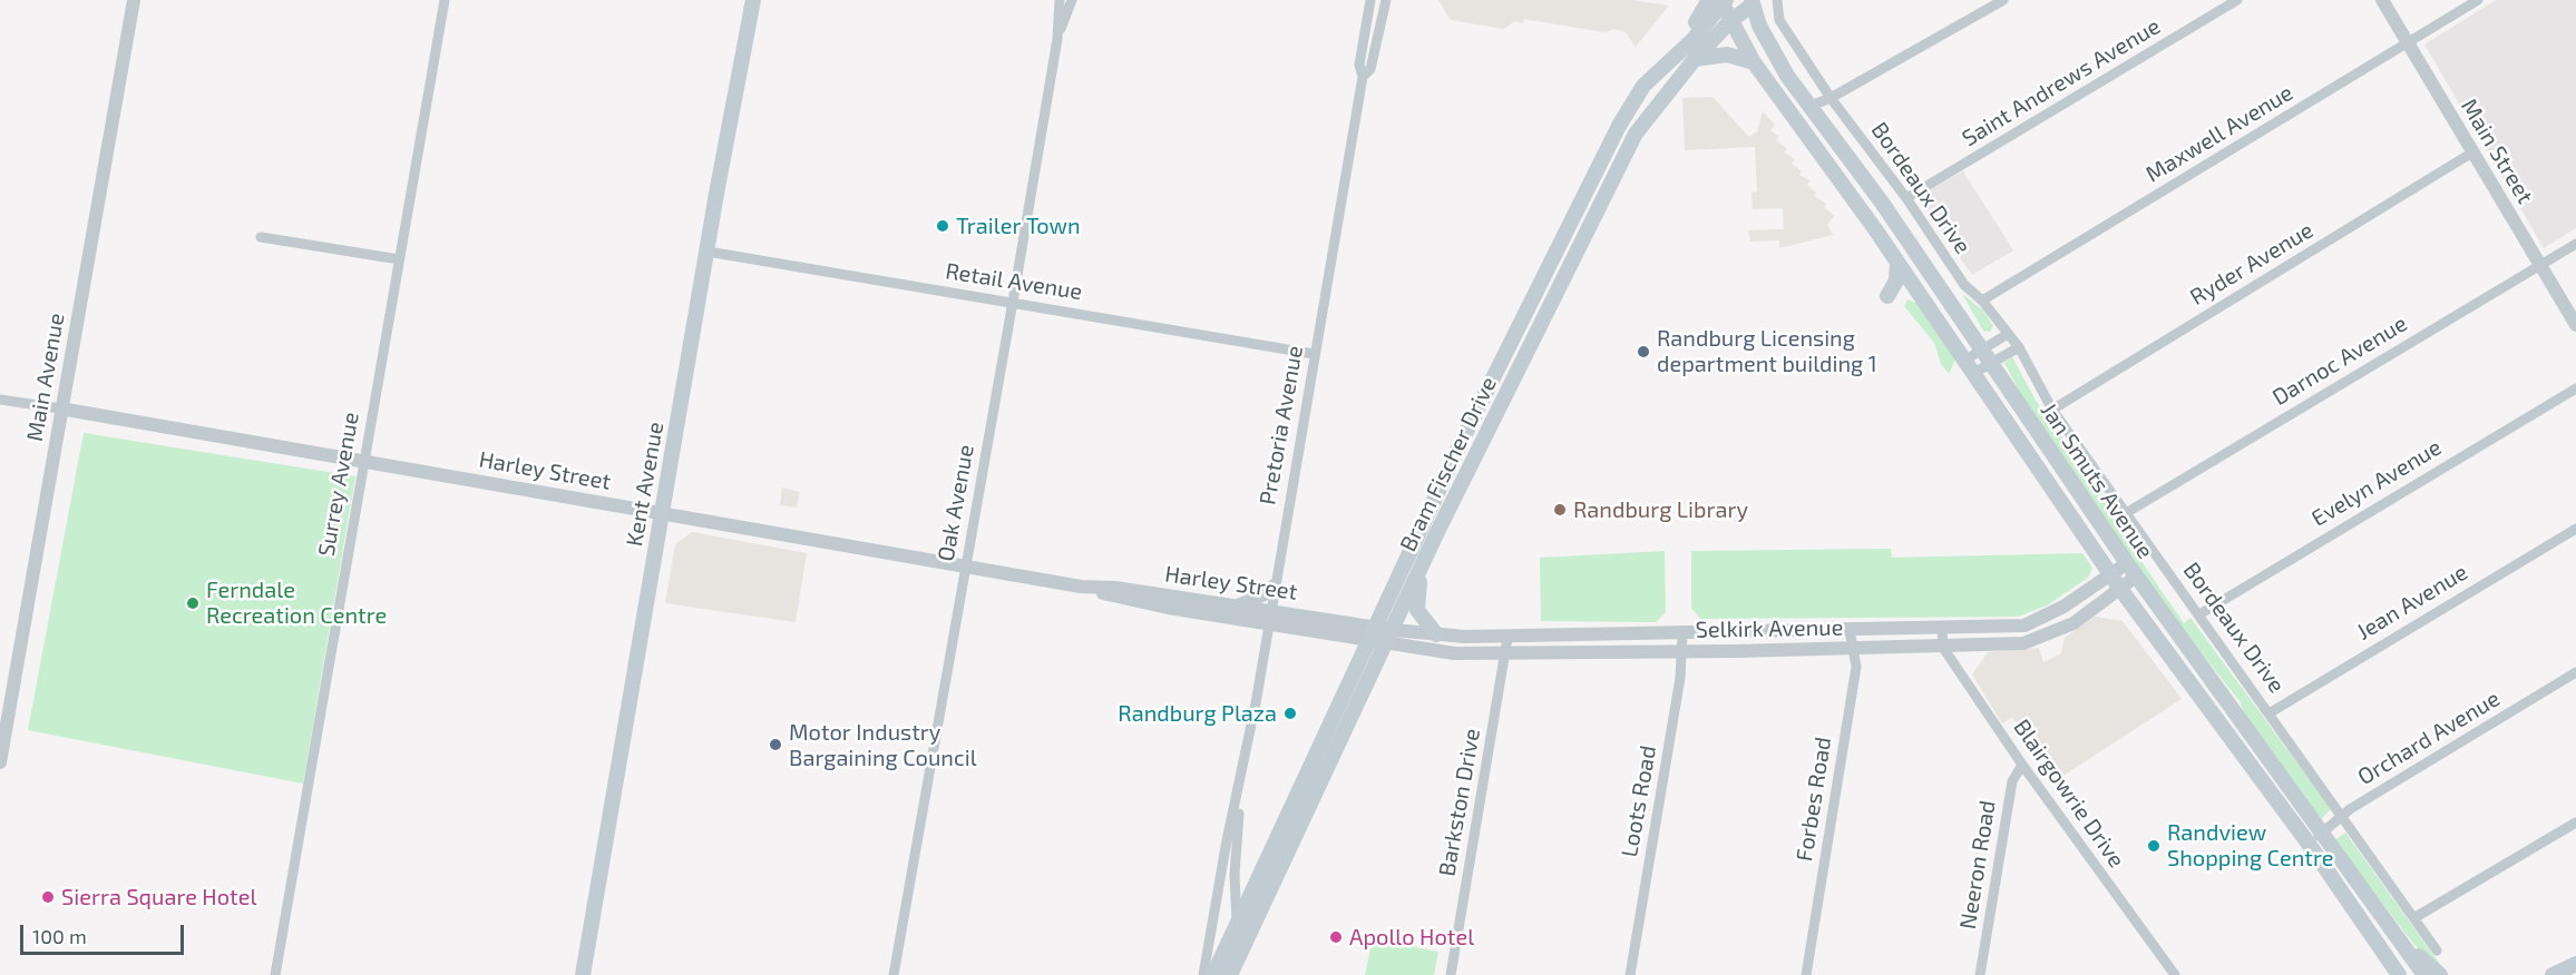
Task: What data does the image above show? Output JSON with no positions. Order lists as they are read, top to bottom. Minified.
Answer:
{"streets":{"main road":["Bram Fischer Drive","Jan Smuts Avenue","Kent Avenue"],"street":["Saint Andrews Avenue","Maxwell Avenue","Main Street","Bordeaux Drive","Ryder Avenue","Retail Avenue","Darnoc Avenue","Main Avenue","Pretoria Avenue","Harley Street","Evelyn Avenue","Surrey Avenue","Oak Avenue","Jean Avenue","Selkirk Avenue","Orchard Avenue","Blairgowrie Drive","Forbes Road","Loots Road","Barkston Drive","Neeron Road"]},"crossings":[["Saint Andrews Avenue","Bordeaux Drive"],["Maxwell Avenue","Main Street"],["Maxwell Avenue","Bordeaux Drive"],["Main Street","Ryder Avenue"],["Main Street","Darnoc Avenue"],["Bordeaux Drive","Ryder Avenue"],["Bordeaux Drive","Darnoc Avenue"],["Bordeaux Drive","Evelyn Avenue"],["Bordeaux Drive","Jean Avenue"],["Bordeaux Drive","Orchard Avenue"],["Retail Avenue","Pretoria Avenue"],["Retail Avenue","Kent Avenue"],["Retail Avenue","Oak Avenue"],["Main Avenue","Harley Street"],["Pretoria Avenue","Bram Fischer Drive"],["Pretoria Avenue","Harley Street"],["Bram Fischer Drive","Harley Street"],["Bram Fischer Drive","Jan Smuts Avenue"],["Bram Fischer Drive","Selkirk Avenue"],["Harley Street","Surrey Avenue"],["Harley Street","Kent Avenue"],["Harley Street","Oak Avenue"],["Harley Street","Selkirk Avenue"],["Jan Smuts Avenue","Selkirk Avenue"],["Jan Smuts Avenue","Orchard Avenue"],["Selkirk Avenue","Blairgowrie Drive"],["Selkirk Avenue","Forbes Road"],["Selkirk Avenue","Loots Road"],["Selkirk Avenue","Barkston Drive"],["Blairgowrie Drive","Neeron Road"]],"places":["Trailer Town","Randburg Licensing department building 1","Randburg Library","Ferndale Recreation Centre","Randburg Plaza","Motor Industry Bargaining Council","Randview Shopping Centre","Sierra Square Hotel","Apollo Hotel"],"scale_bar":"100 m"}
